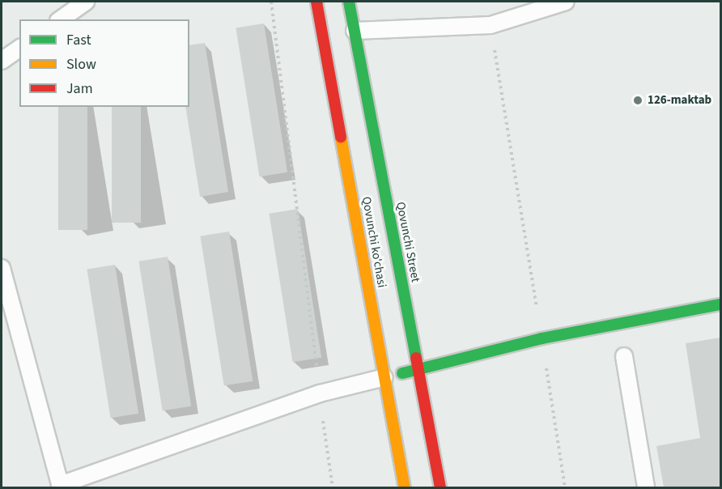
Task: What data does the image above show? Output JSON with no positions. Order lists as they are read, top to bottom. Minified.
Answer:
{"streets":{"main road":["Qovunchi ko'chasi","Qovunchi Street"]},"places":["126-maktab"],"legend":["Fast","Slow","Jam"]}
